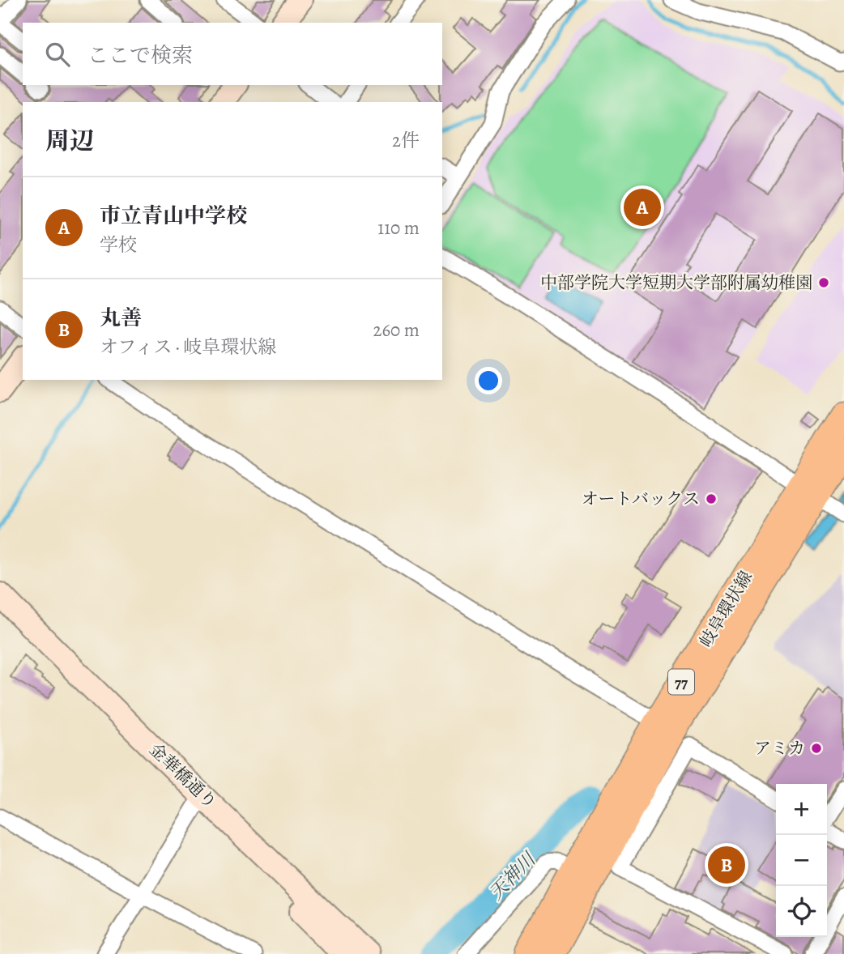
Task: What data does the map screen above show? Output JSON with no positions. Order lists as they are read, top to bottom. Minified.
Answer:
{"streets":{"main road":["岐阜環状線","77"],"street":["金華橋通り"]},"water":["天神川"],"places":["中部学院大学短期大学部附属幼稚園","オートバックス","アミカ"],"page":{"search":"ここで検索","heading":["周辺","2件"],"list":[{"mark":"A","name":"市立青山中学校","note":"学校","value":"110 m"},{"mark":"B","name":"丸善","note":"オフィス · 岐阜環状線","value":"260 m"}],"pins":["A","B"],"map_buttons":["+","−"]}}
